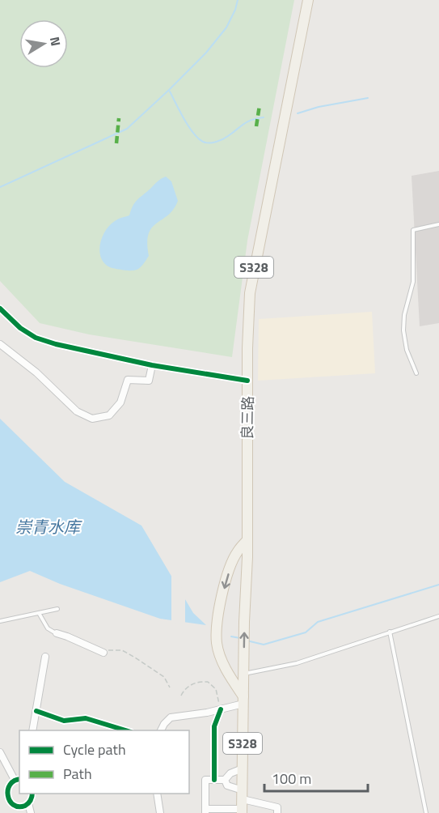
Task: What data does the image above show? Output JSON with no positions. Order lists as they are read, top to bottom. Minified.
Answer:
{"streets":{"main road":["S328","良三路"]},"water":["崇青水库"],"legend":["Cycle path","Path"],"scale_bar":"100 m","north":"right"}
